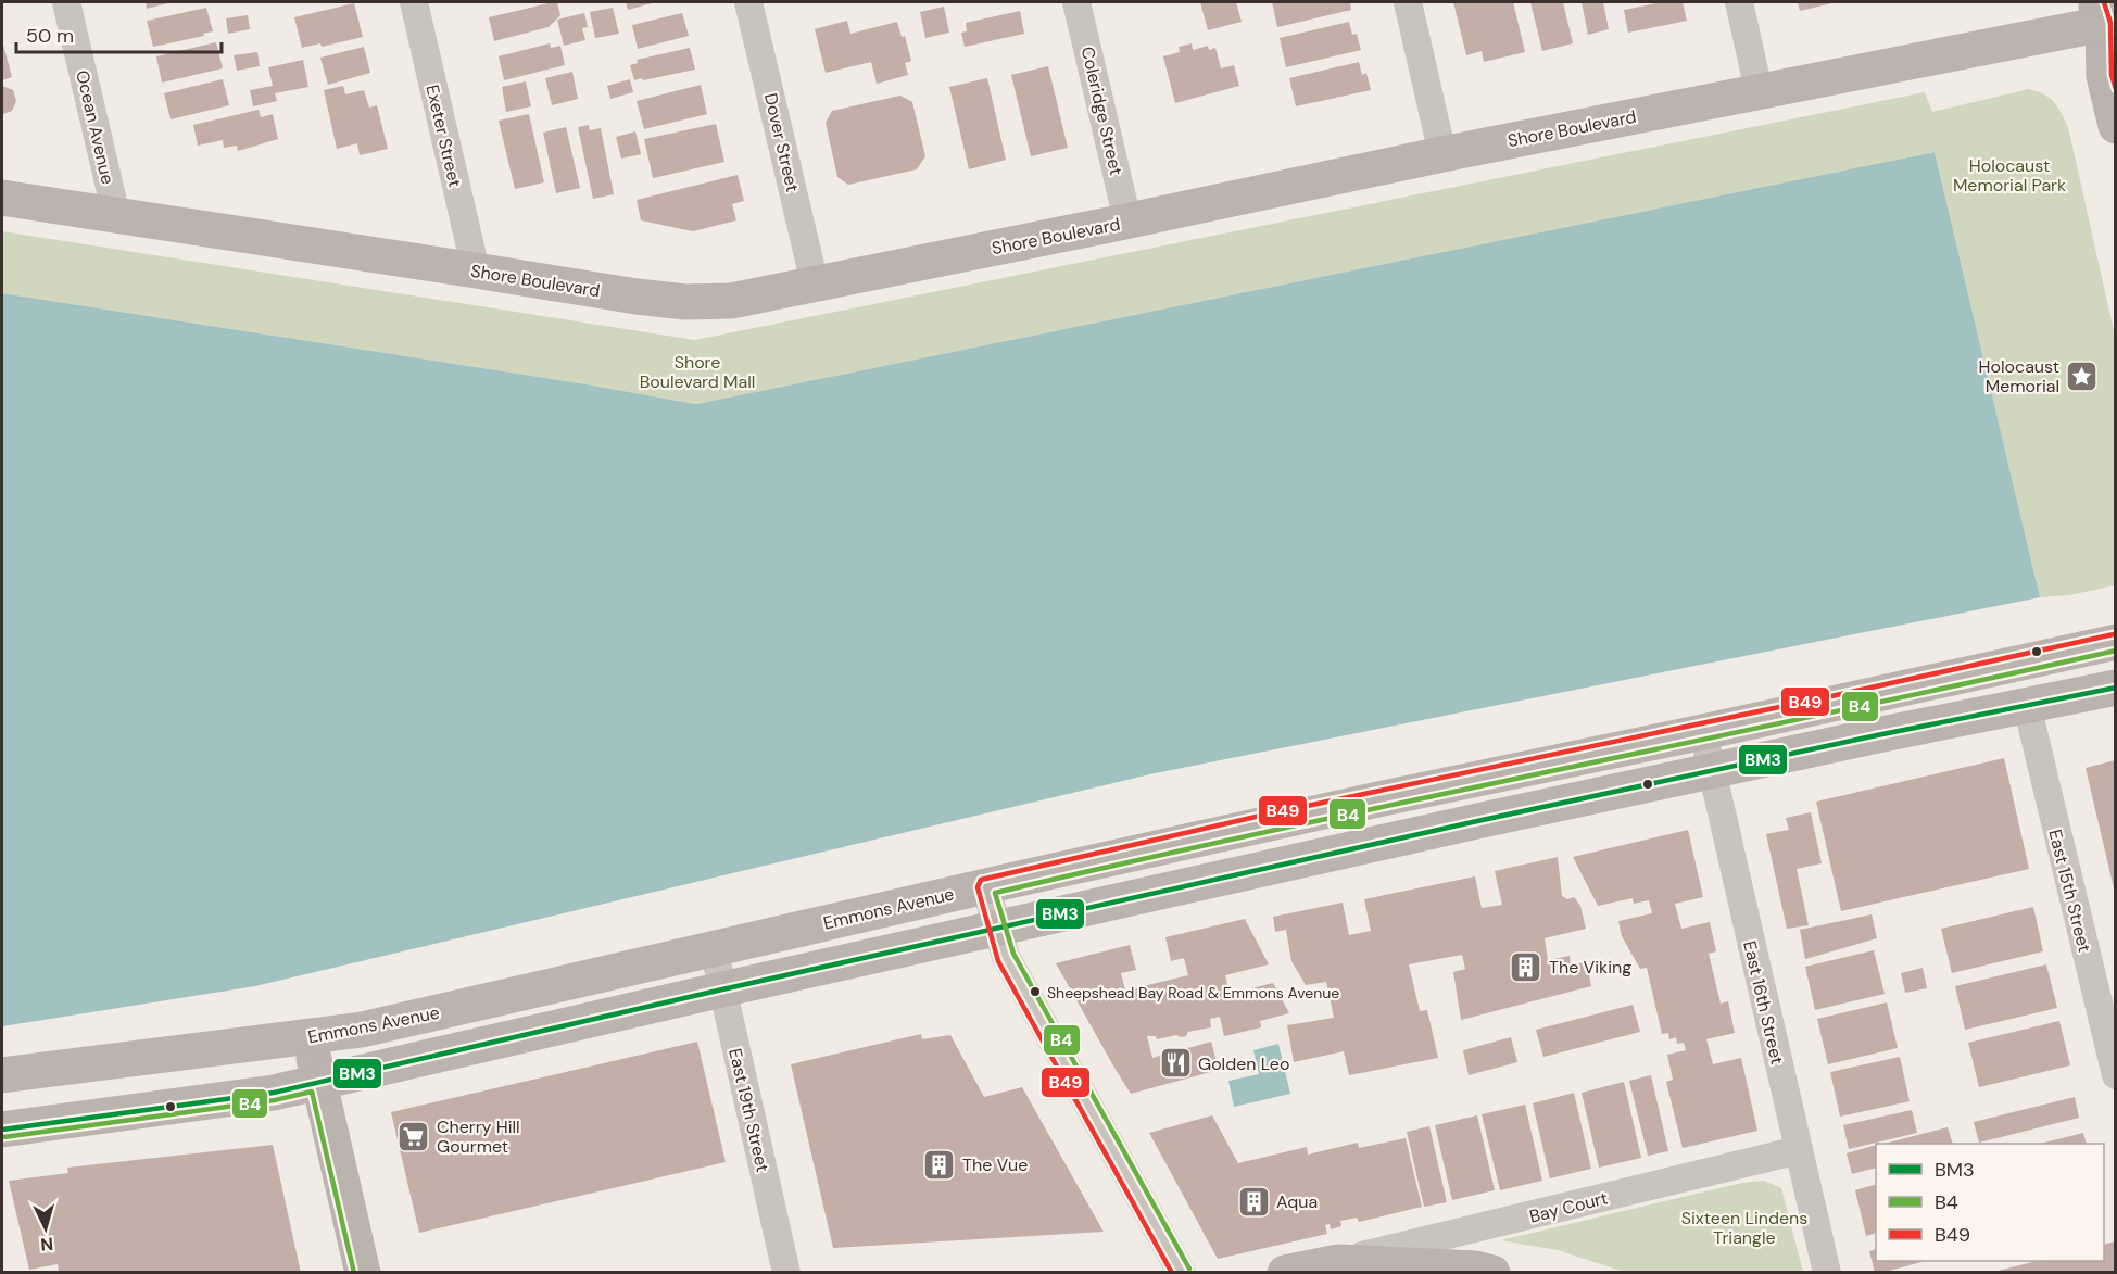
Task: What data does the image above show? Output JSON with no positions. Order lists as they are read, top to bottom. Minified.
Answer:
{"streets":{"main road":["Shore Boulevard","Emmons Avenue"],"street":["Coleridge Street","Ocean Avenue","Exeter Street","Dover Street","East 15th Street","East 16th Street","East 19th Street","Bay Court"]},"crossings":[["Coleridge Street","Shore Boulevard"],["Ocean Avenue","Shore Boulevard"],["Shore Boulevard","Exeter Street"],["Shore Boulevard","Dover Street"],["Emmons Avenue","East 16th Street"],["Emmons Avenue","East 19th Street"],["East 16th Street","Bay Court"]],"parks":["Holocaust Memorial Park","Shore Boulevard Mall","Sixteen Lindens Triangle"],"places":{"place":["Holocaust Memorial"],"building":["The Viking","The Vue","Aqua"],"other":["Sheepshead Bay Road & Emmons Avenue"],"restaurant":["Golden Leo"],"supermarket":["Cherry Hill Gourmet"]},"lines":["transit line B49","transit line B4","transit line BM3"],"legend":["BM3","B4","B49"],"scale_bar":"50 m","north":"bottom"}
